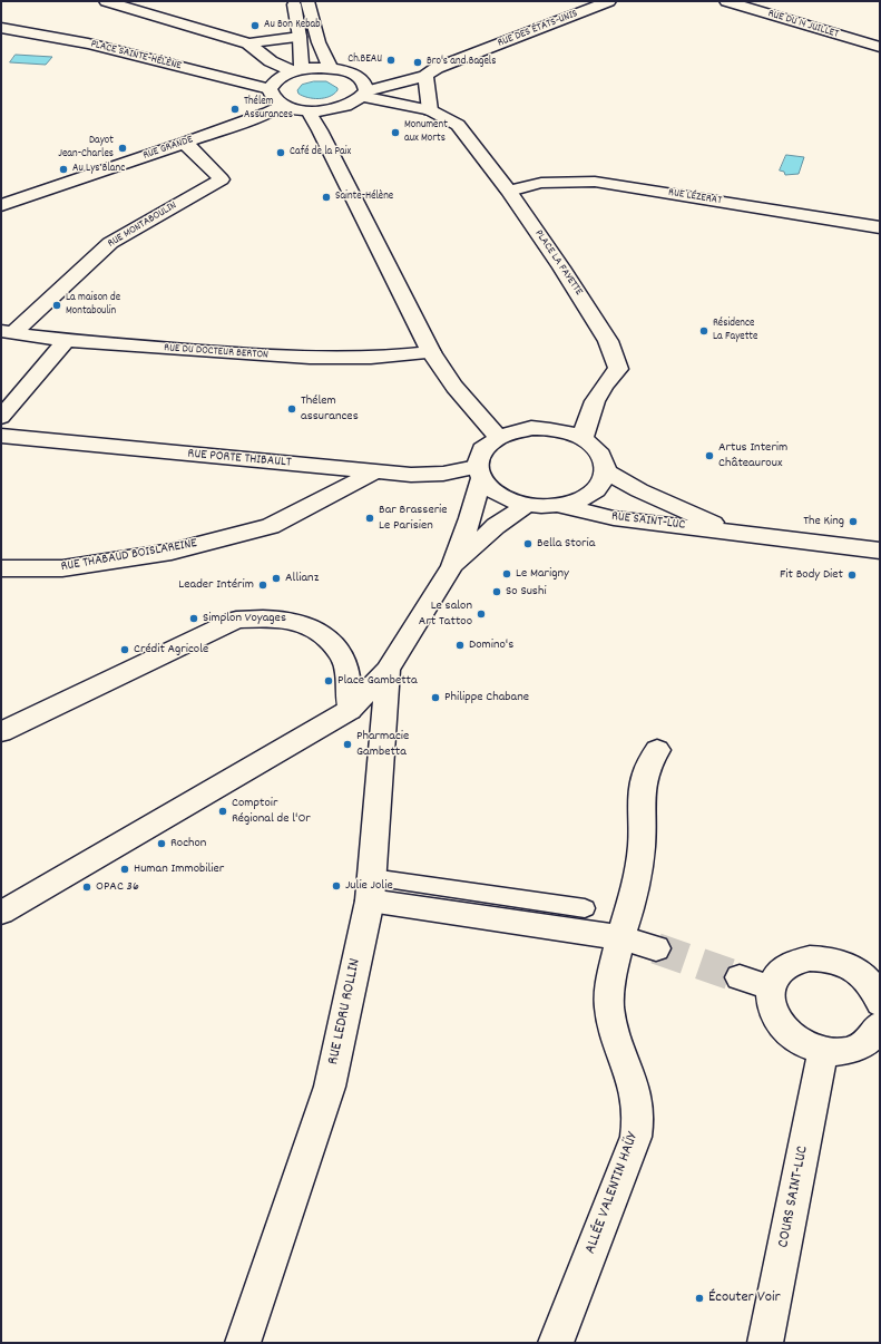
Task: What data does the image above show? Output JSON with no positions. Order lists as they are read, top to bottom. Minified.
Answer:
{"streets":{"street":["RUE DU 14 JUILLET","RUE DES ÉTATS-UNIS","PLACE SAINTE-HÉLÈNE","RUE GRANDE","RUE LÉZERAT","RUE MONTABOULIN","PLACE LA FAYETTE","RUE DU DOCTEUR BERTON","RUE PORTE THIBAULT","RUE SAINT-LUC","RUE THABAUD BOISLAREINE","RUE LEDRU ROLLIN","ALLÉE VALENTIN HAÜY","COURS SAINT-LUC"]},"crossings":[["RUE DES ÉTATS-UNIS","RUE GRANDE"],["RUE DES ÉTATS-UNIS","PLACE LA FAYETTE"],["RUE GRANDE","RUE MONTABOULIN"],["RUE LÉZERAT","PLACE LA FAYETTE"],["RUE MONTABOULIN","RUE DU DOCTEUR BERTON"],["PLACE LA FAYETTE","RUE PORTE THIBAULT"],["PLACE LA FAYETTE","RUE SAINT-LUC"],["RUE PORTE THIBAULT","RUE SAINT-LUC"],["RUE PORTE THIBAULT","RUE THABAUD BOISLAREINE"]],"places":["Au Bon Kebab","Ch.BEAU","Bro's and Bagels","Thélem Assurances","Monument aux Morts","Dayot Jean-Charles","Café de la Paix","Au Lys Blanc","Sainte-Hélène","La maison de Montaboulin","Résidence La Fayette","Thélem assurances","Artus Interim Châteauroux","Bar Brasserie Le Parisien","The King","Bella Storia","Le Marigny","Fit Body Diet","Allianz","Leader Intérim","So Sushi","Le salon Art Tattoo","Simplon Voyages","Domino's","Crédit Agricole","Place Gambetta","Philippe Chabane","Pharmacie Gambetta","Comptoir Régional de l'Or","Rochon","Human Immobilier","Julie Jolie","OPAC 36","Écouter Voir"]}
